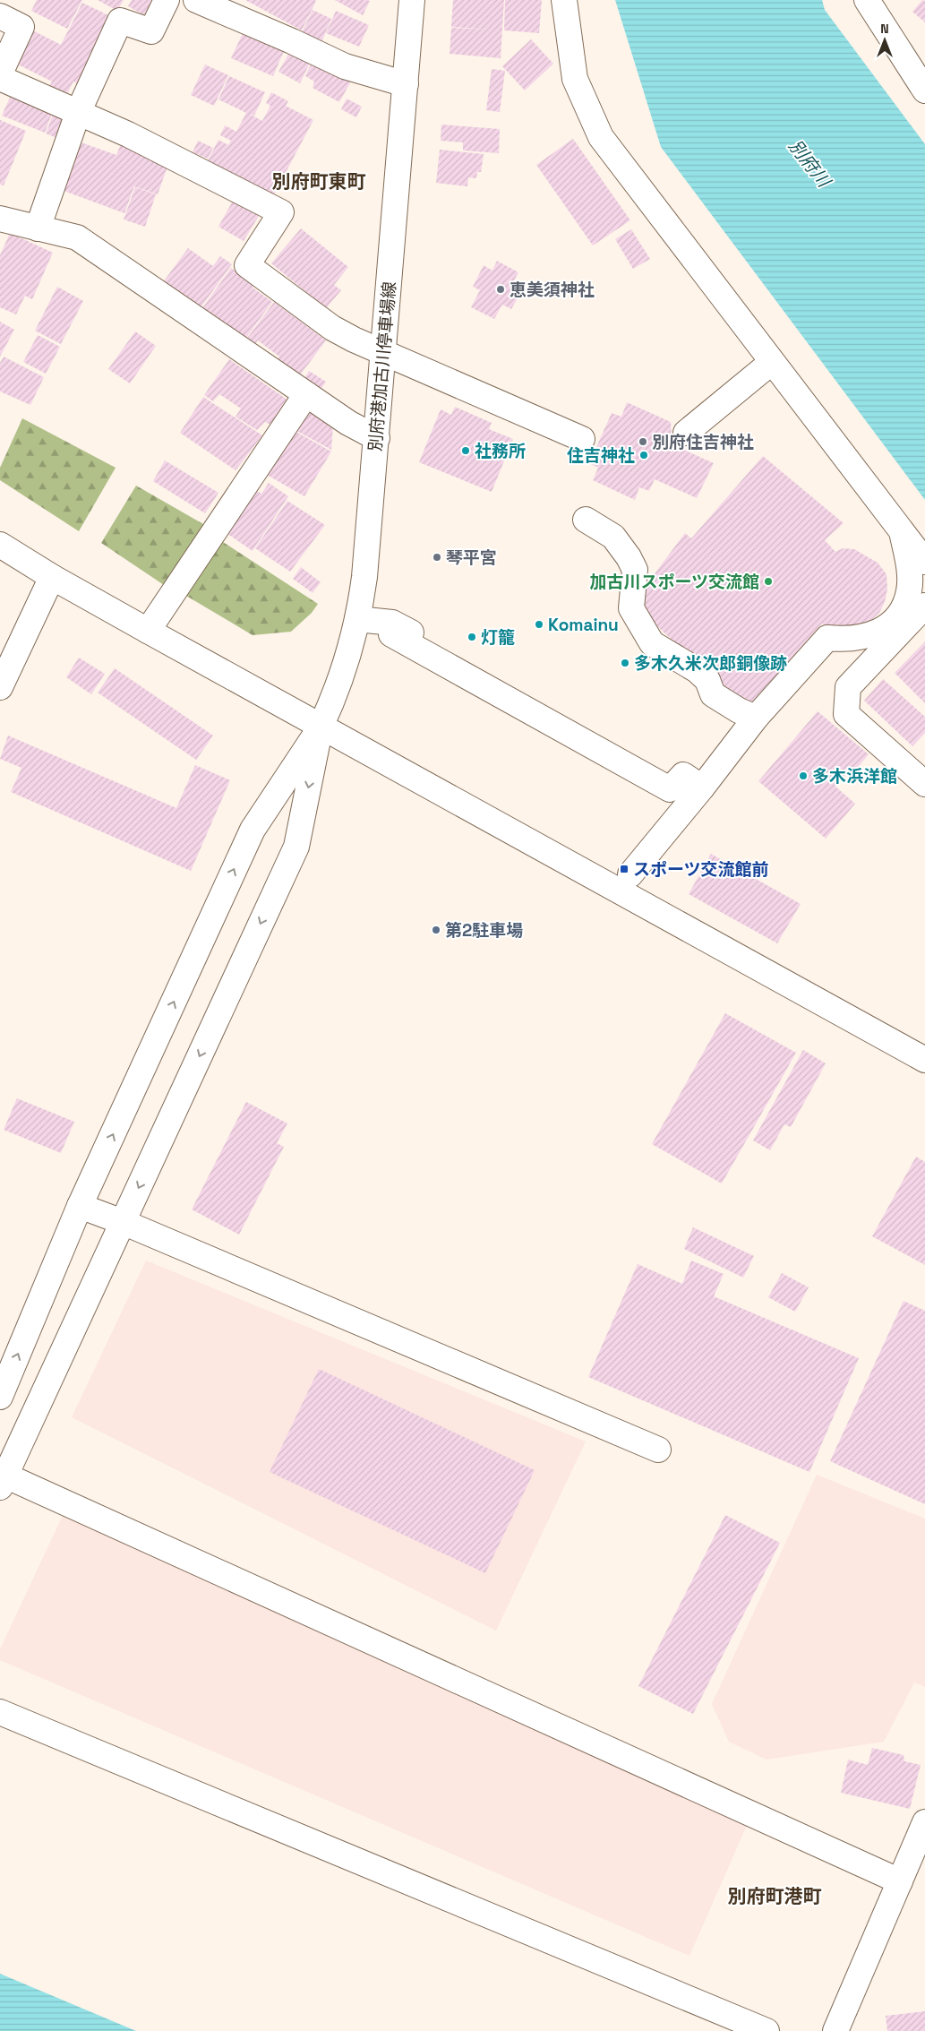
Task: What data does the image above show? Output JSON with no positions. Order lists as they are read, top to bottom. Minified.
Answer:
{"streets":{"street":["別府港加古川停車場線"]},"districts":["別府町東町","別府町港町"],"water":["別府川"],"places":{"other":["恵美須神社","別府住吉神社","社務所","住吉神社","琴平宮","加古川スポーツ交流館","Komainu","灯籠","多木久米次郎銅像跡","多木浜洋館","第2駐車場"],"transit":["スポーツ交流館前"]},"north":"top"}
